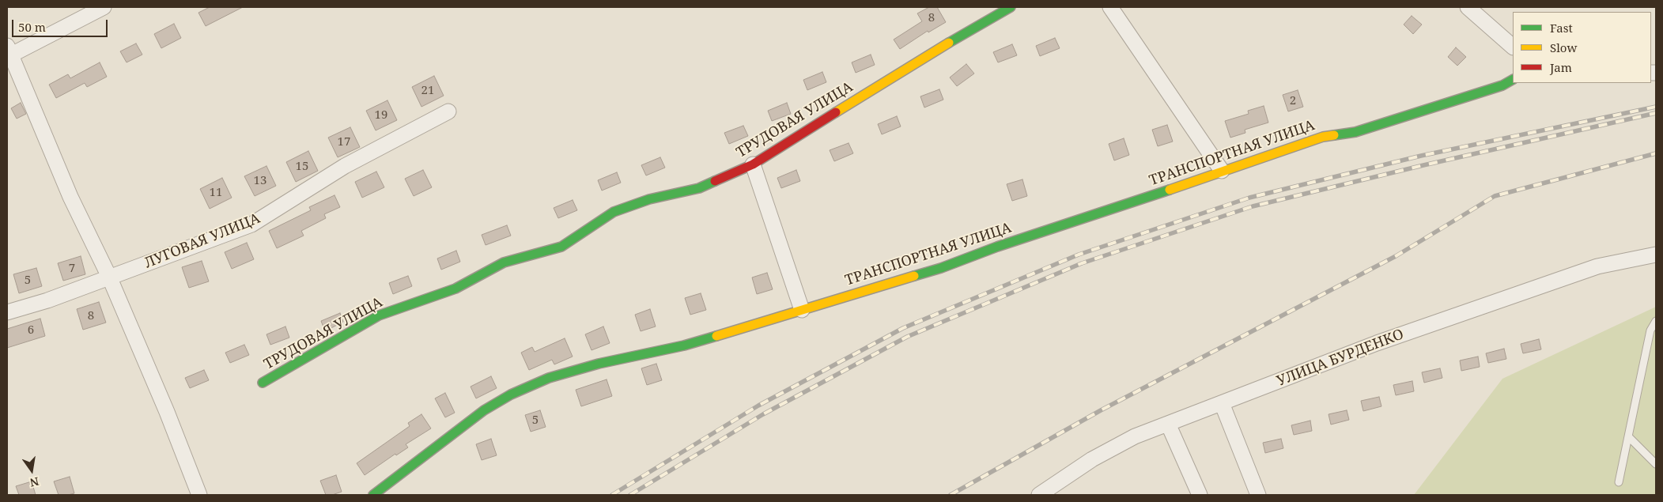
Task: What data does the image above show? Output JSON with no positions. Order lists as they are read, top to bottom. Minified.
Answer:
{"streets":{"street":["ТРУДОВАЯ УЛИЦА","ТРАНСПОРТНАЯ УЛИЦА","ЛУГОВАЯ УЛИЦА","УЛИЦА БУРДЕНКО"]},"house_numbers":["8","21","2","19","17","15","13","11","7","5","8","6","5"],"legend":["Fast","Slow","Jam"],"scale_bar":"50 m","north":"bottom"}
